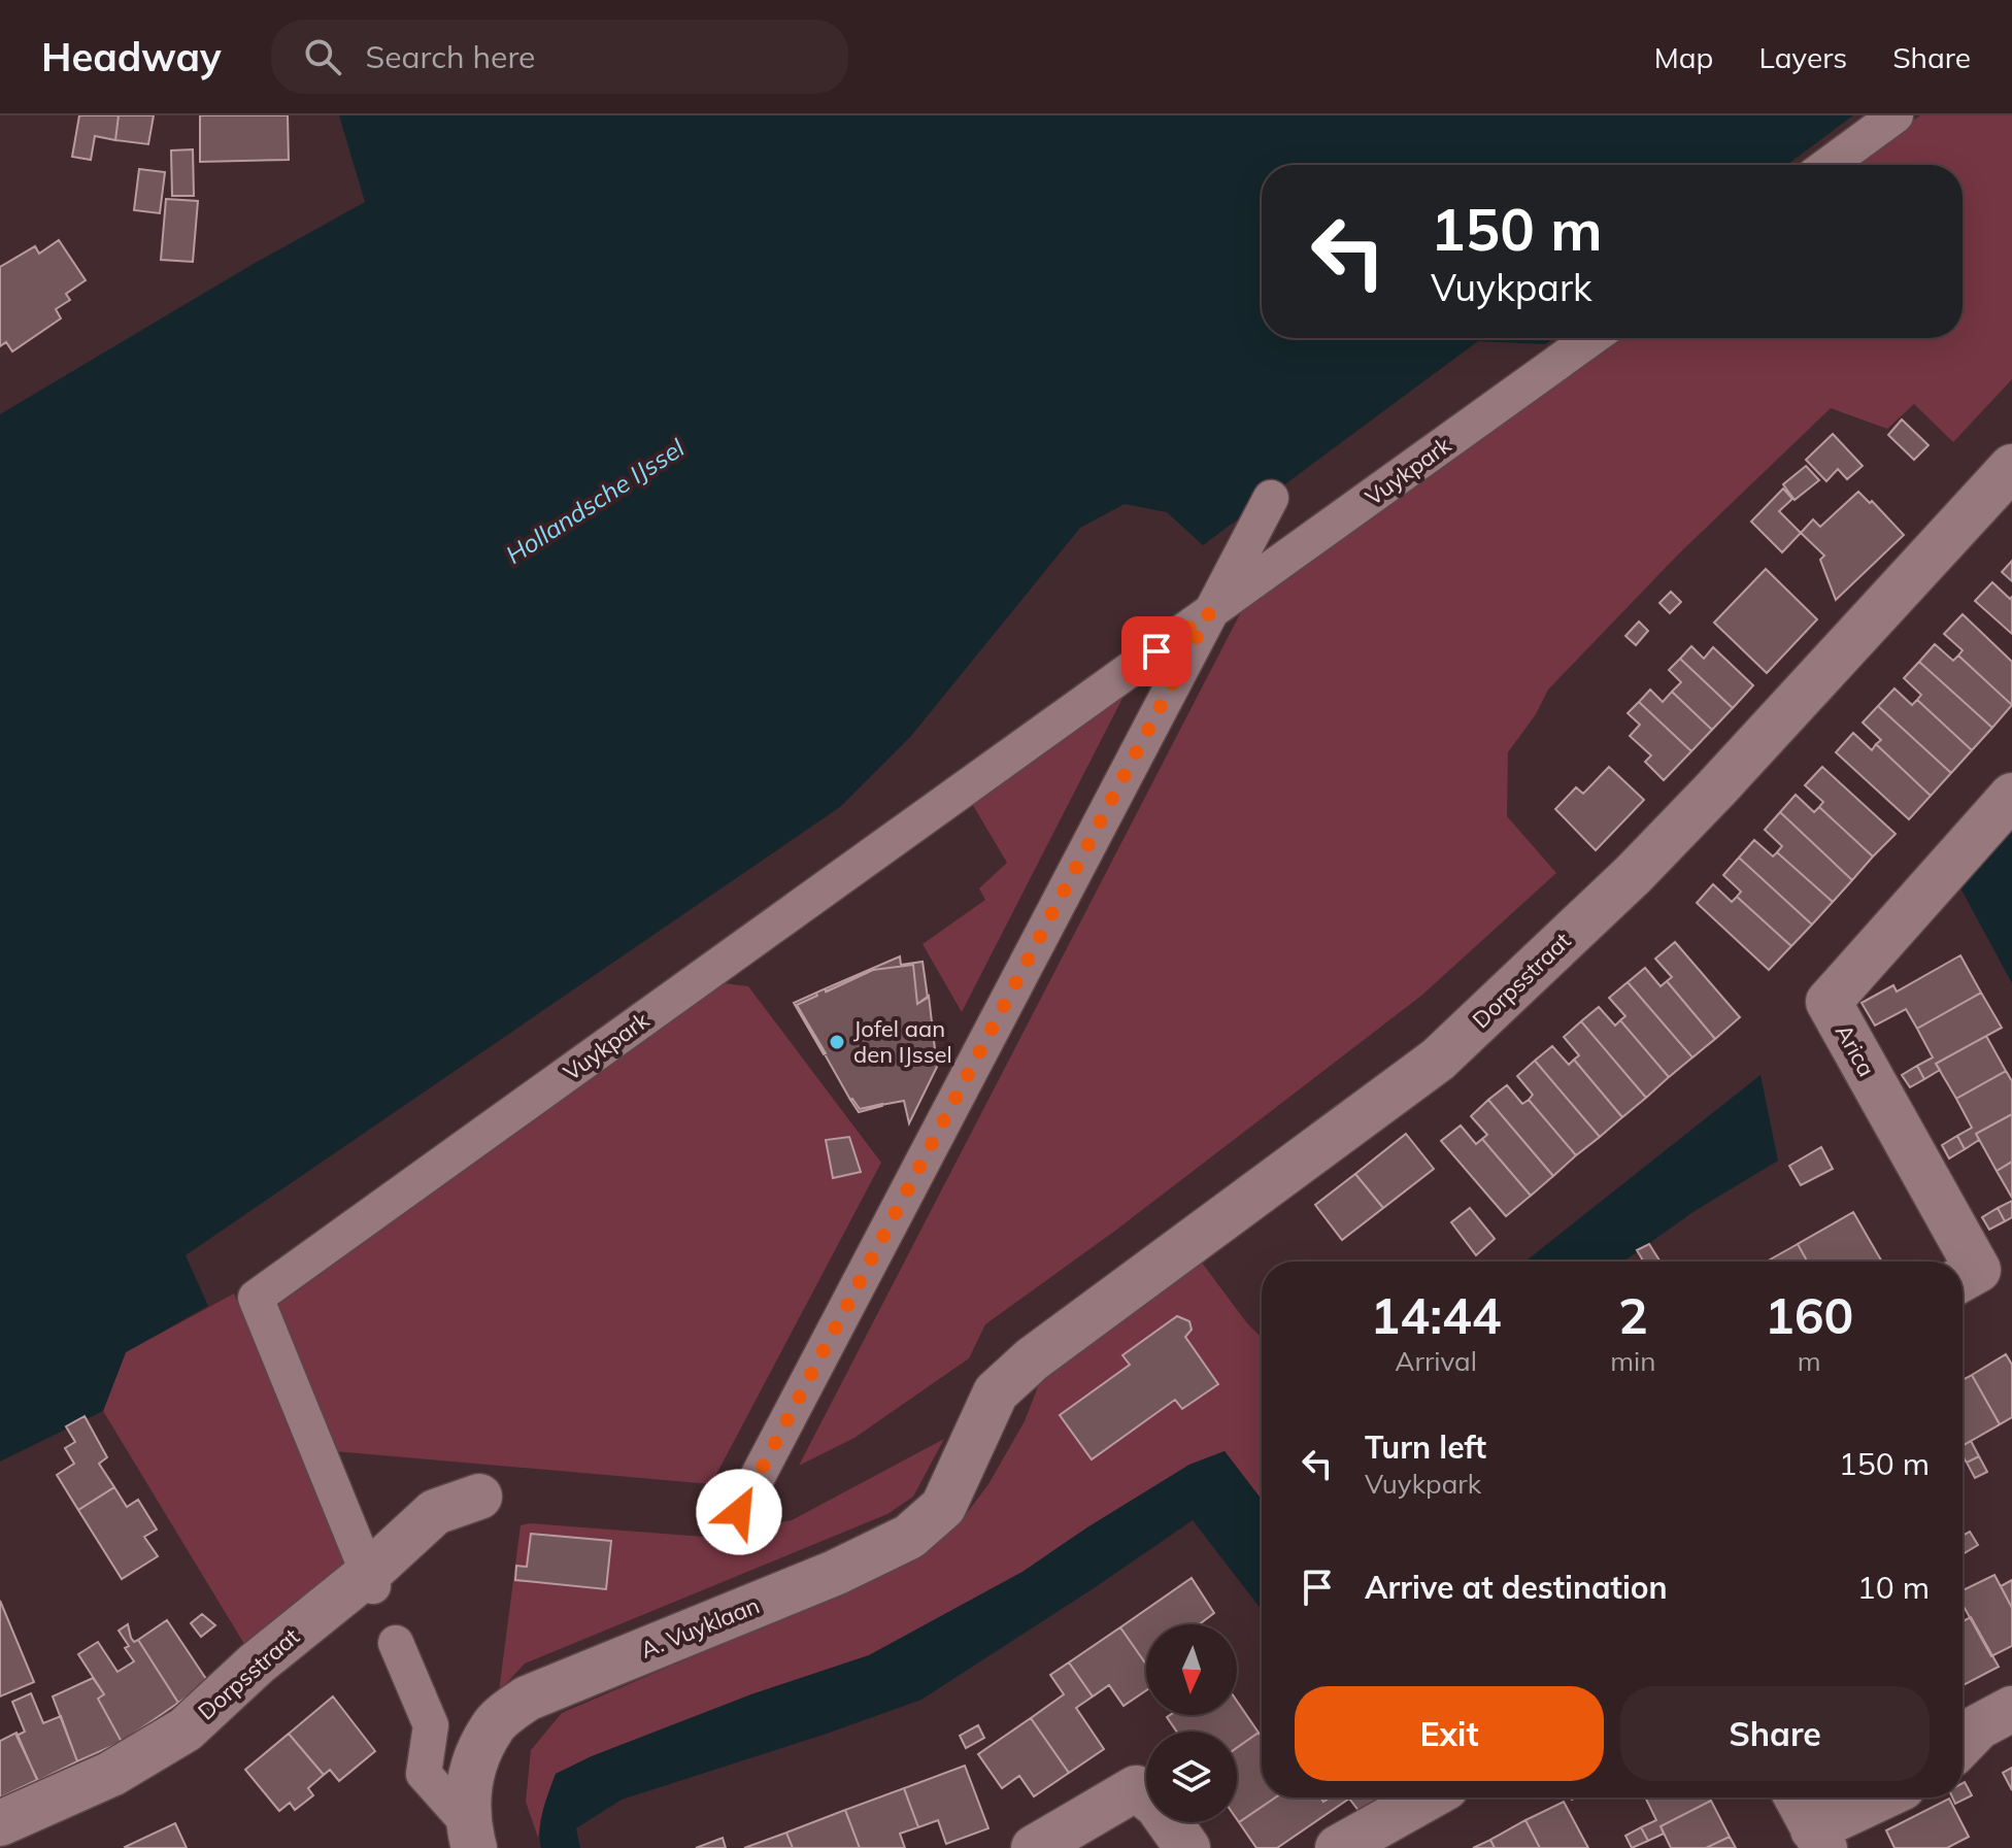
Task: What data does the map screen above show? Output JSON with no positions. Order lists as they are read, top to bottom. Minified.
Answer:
{"streets":{"street":["Vuykpark","Dorpsstraat","Arica","A. Vuyklaan"]},"crossings":[["Vuykpark","Dorpsstraat"],["Dorpsstraat","A. Vuyklaan"]],"water":["Hollandsche IJssel"],"places":["Jofel aan den IJssel"],"north":"bottom","page":{"header":"Headway","search":"Search here","nav":["Map","Layers","Share"],"turn":["150 m","Vuykpark"],"eta":["14:44","Arrival","2","min","160","m"],"list":[{"name":"Turn left","note":"Vuykpark","value":"150 m"},{"name":"Arrive at destination","value":"10 m"}],"buttons":["Exit","Share"]}}
